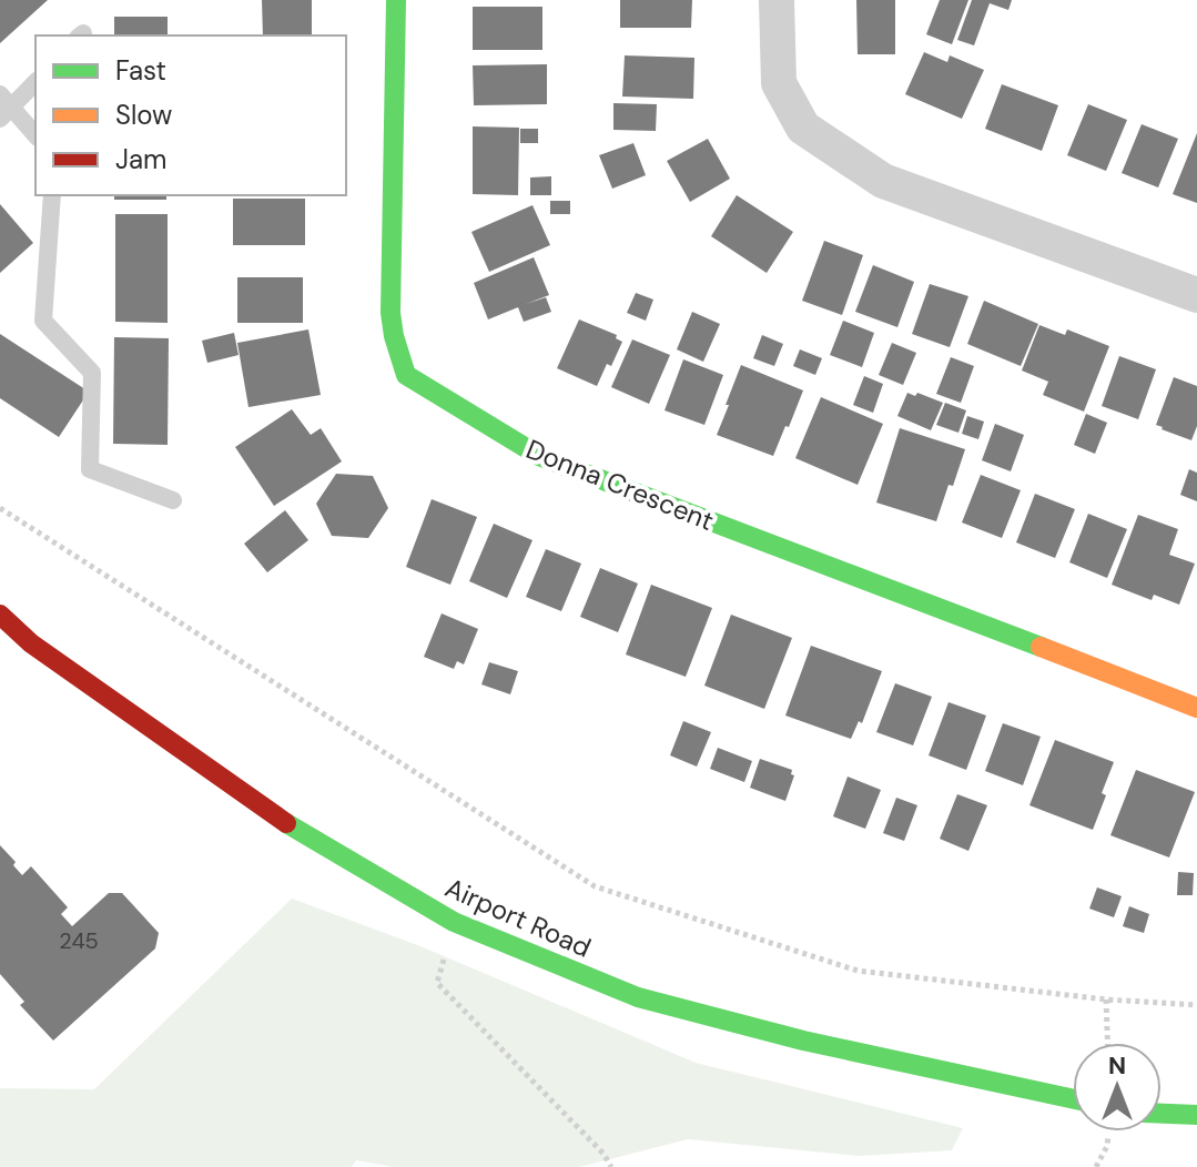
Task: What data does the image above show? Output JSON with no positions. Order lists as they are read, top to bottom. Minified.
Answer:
{"streets":{"main road":["Donna Crescent","Airport Road"]},"house_numbers":["245"],"legend":["Fast","Slow","Jam"],"north":"top"}
